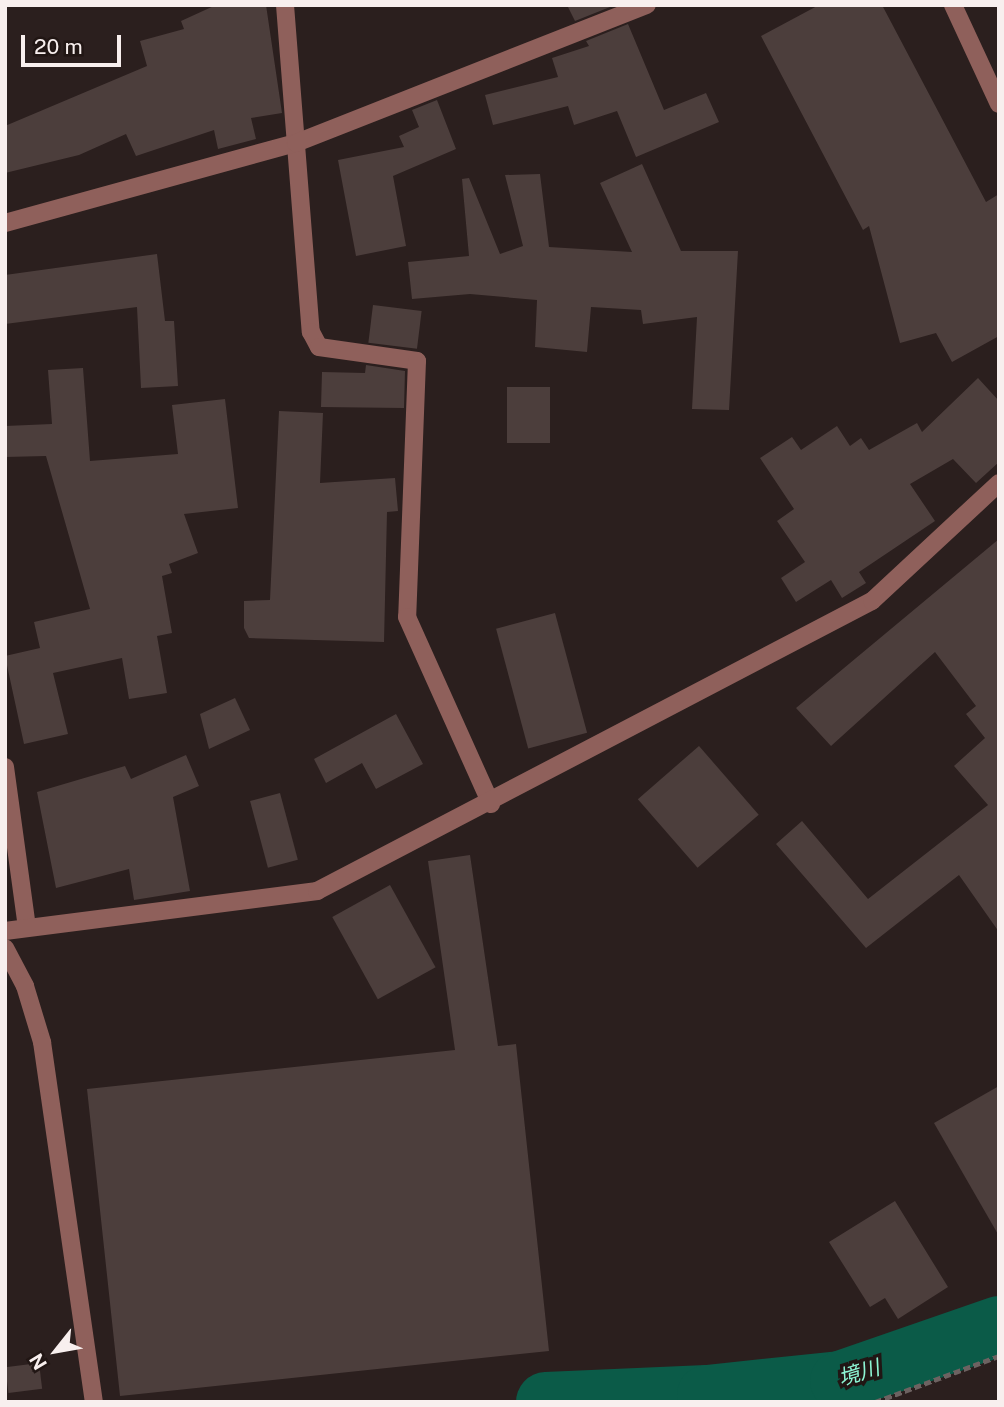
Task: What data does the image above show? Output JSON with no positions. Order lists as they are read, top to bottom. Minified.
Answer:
{"water":["境川"],"scale_bar":"20 m","north":"bottom left"}
